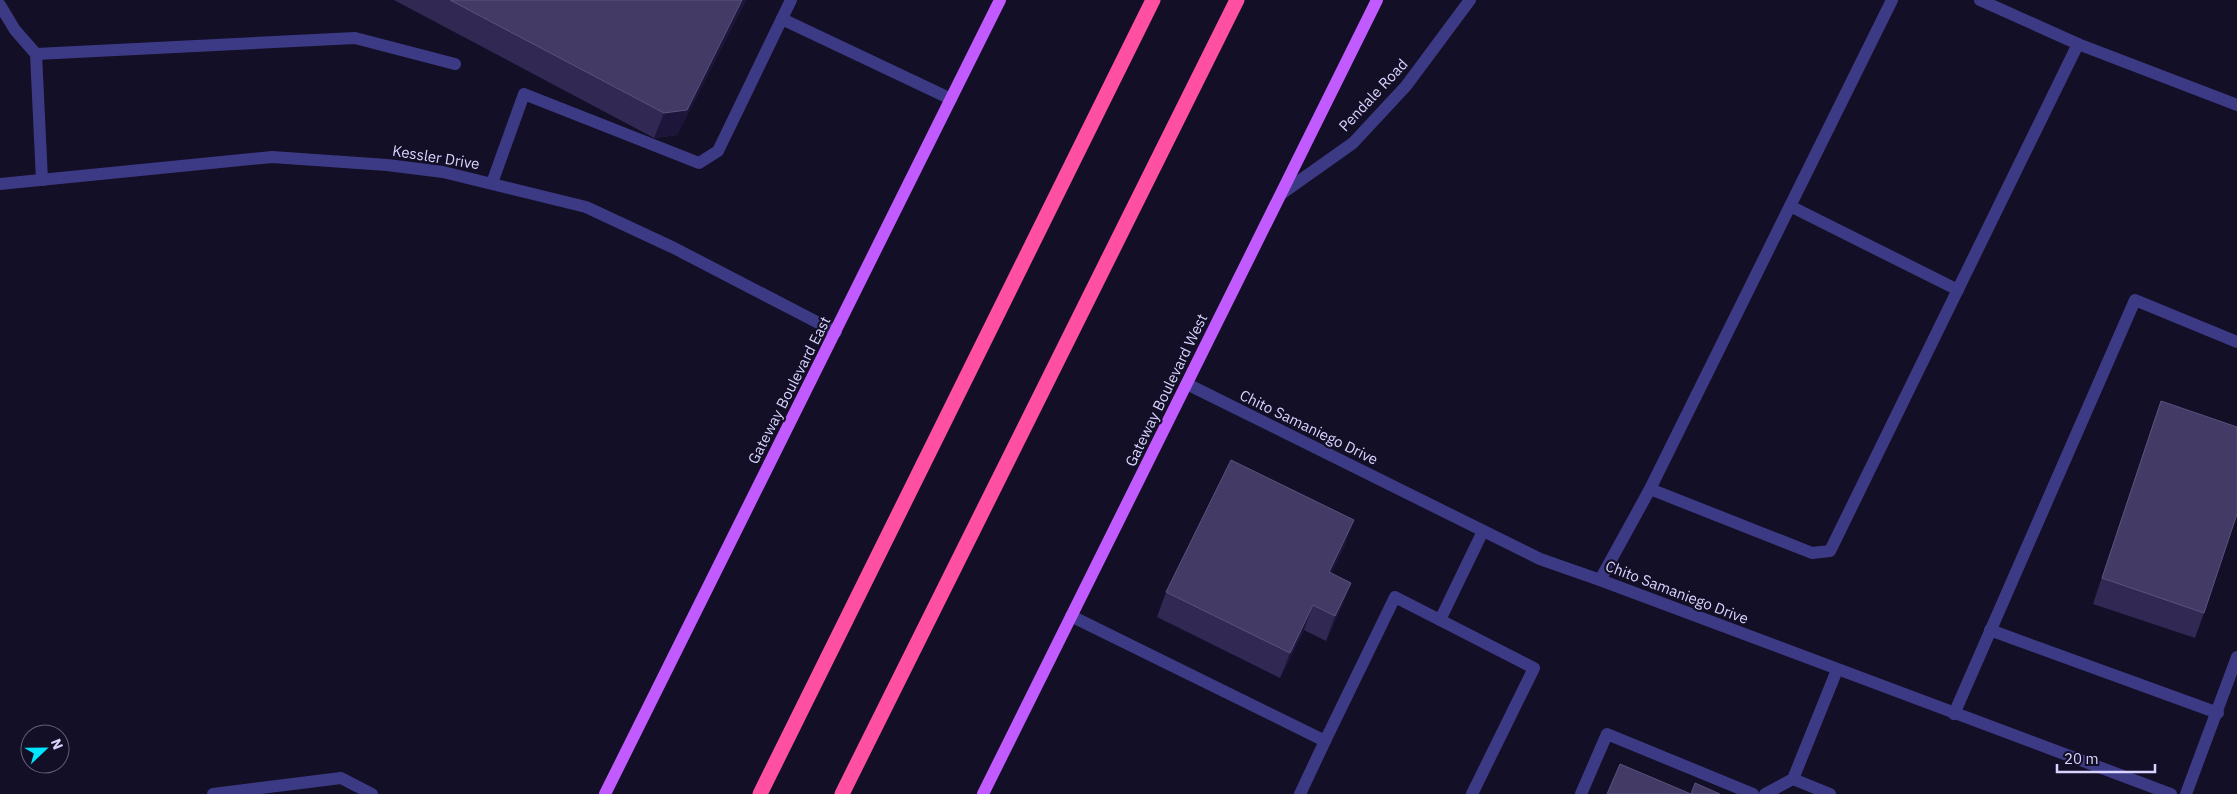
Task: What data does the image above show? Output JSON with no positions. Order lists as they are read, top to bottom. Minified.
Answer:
{"streets":{"main road":["Gateway Boulevard East","Gateway Boulevard West"],"street":["Pendale Road","Kessler Drive","Chito Samaniego Drive"]},"crossings":[["Pendale Road","Gateway Boulevard West"],["Kessler Drive","Gateway Boulevard East"],["Gateway Boulevard West","Chito Samaniego Drive"]],"scale_bar":"20 m","north":"right"}
